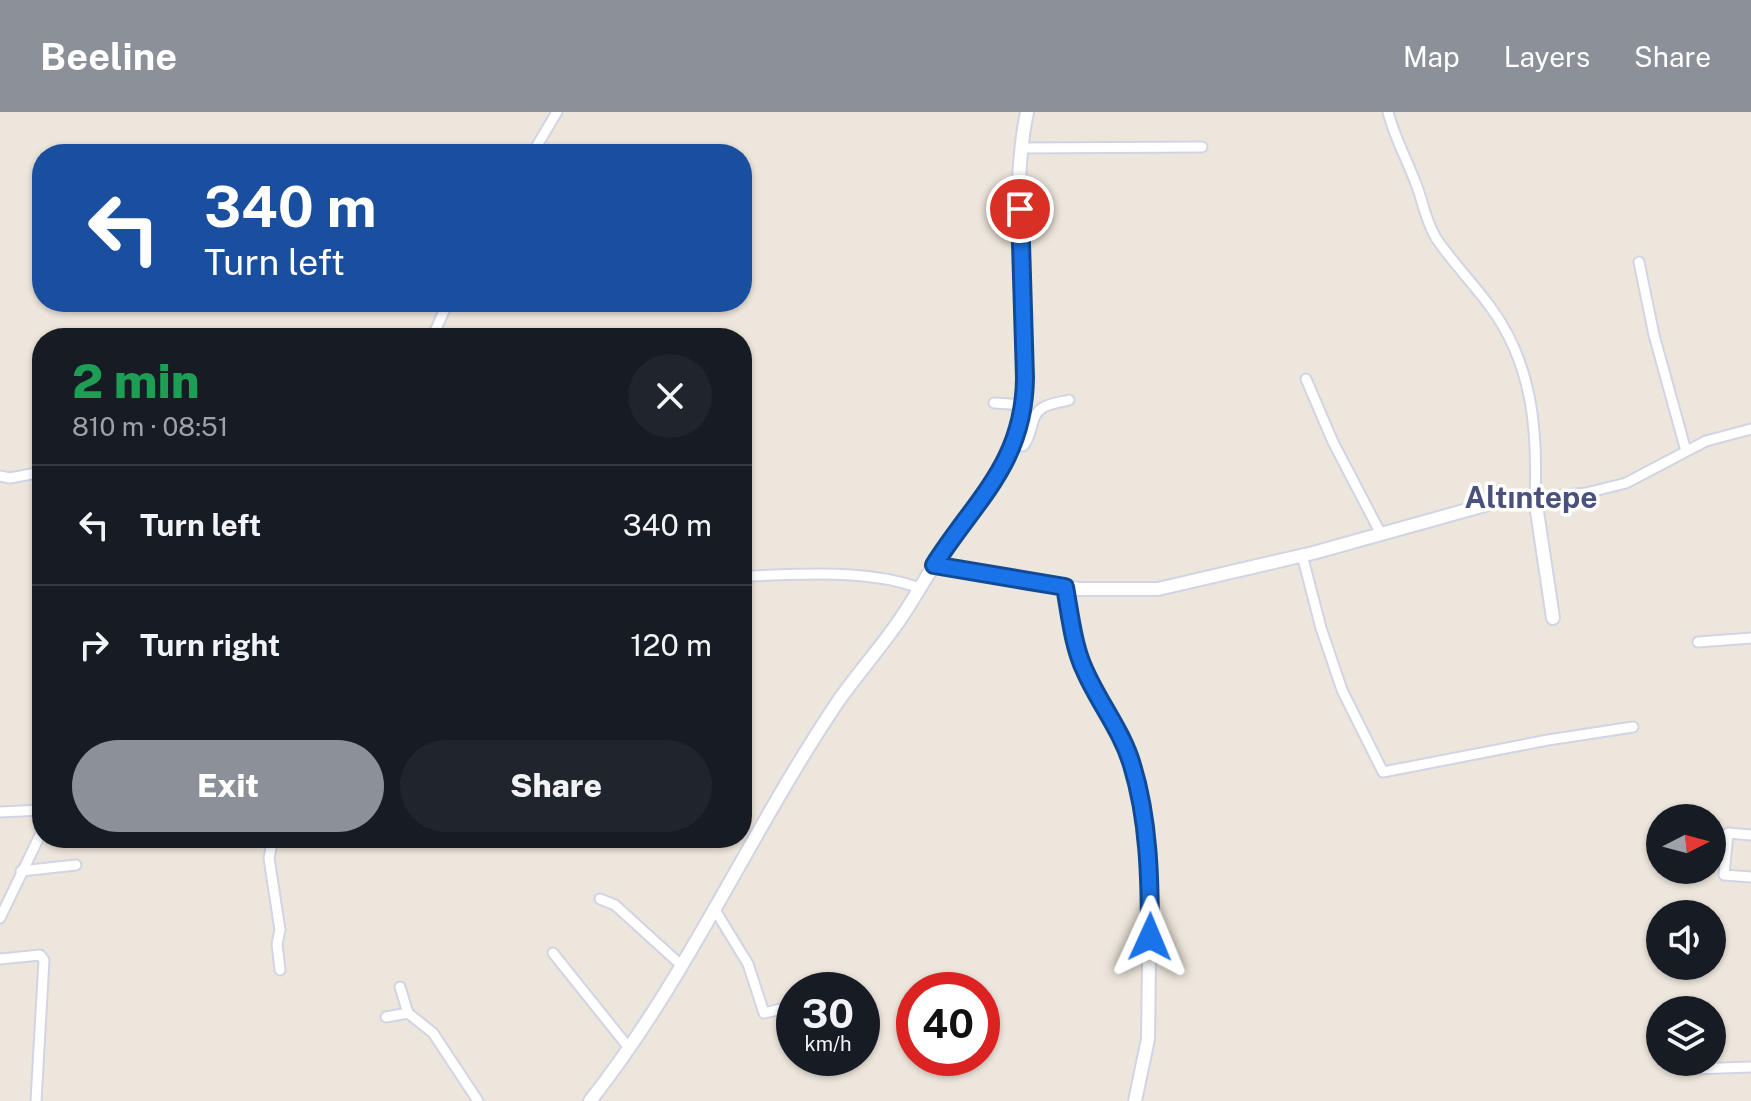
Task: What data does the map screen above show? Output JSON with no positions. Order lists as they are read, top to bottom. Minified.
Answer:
{"districts":["Altıntepe"],"north":"right","page":{"header":"Beeline","nav":["Map","Layers","Share"],"turn":["340 m","Turn left"],"heading":["2 min","810 m · 08:51"],"list":[{"name":"Turn left","value":"340 m"},{"name":"Turn right","value":"120 m"}],"buttons":["Exit","Share"],"speed":"30 km/h","limit":"40"}}
